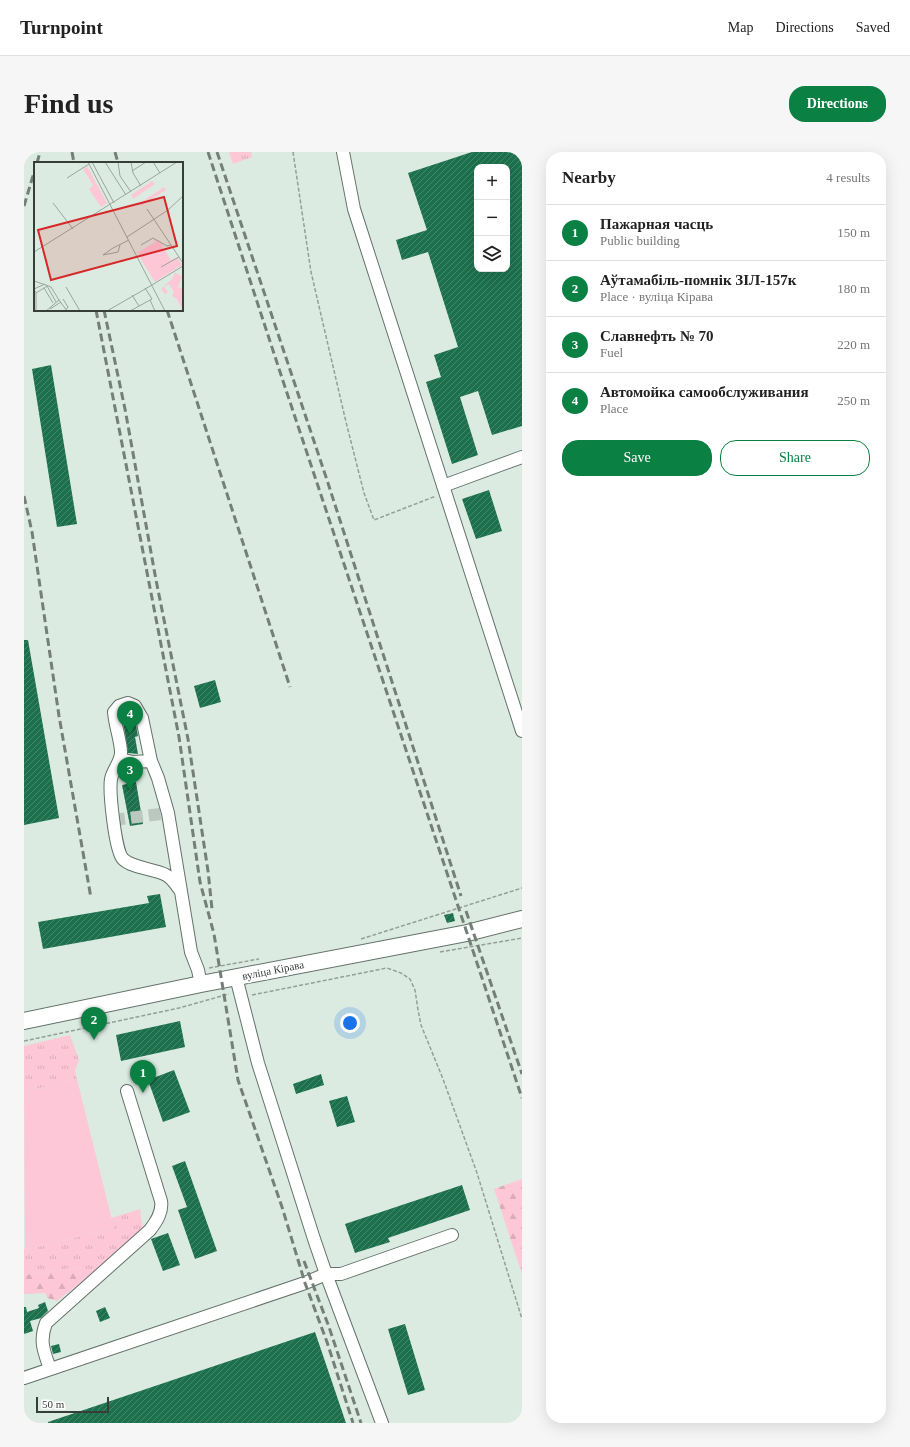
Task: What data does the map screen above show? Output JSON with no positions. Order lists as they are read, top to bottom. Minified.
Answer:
{"streets":{"main road":["вуліца Кірава"]},"scale_bar":"50 m","page":{"header":"Turnpoint","nav":["Map","Directions","Saved"],"buttons":["Directions",["Save","Share"]],"title":"Find us","heading":["Nearby","4 results"],"map_buttons":["+","−"],"list":[{"mark":"1","name":"Пажарная часць","note":"Public building","value":"150 m"},{"mark":"2","name":"Аўтамабіль-помнік ЗІЛ-157к","note":"Place · вуліца Кірава","value":"180 m"},{"mark":"3","name":"Славнефть № 70","note":"Fuel","value":"220 m"},{"mark":"4","name":"Автомойка самообслуживания","note":"Place","value":"250 m"}],"pins":["4","3","2","1"],"scale":"50 m"}}
